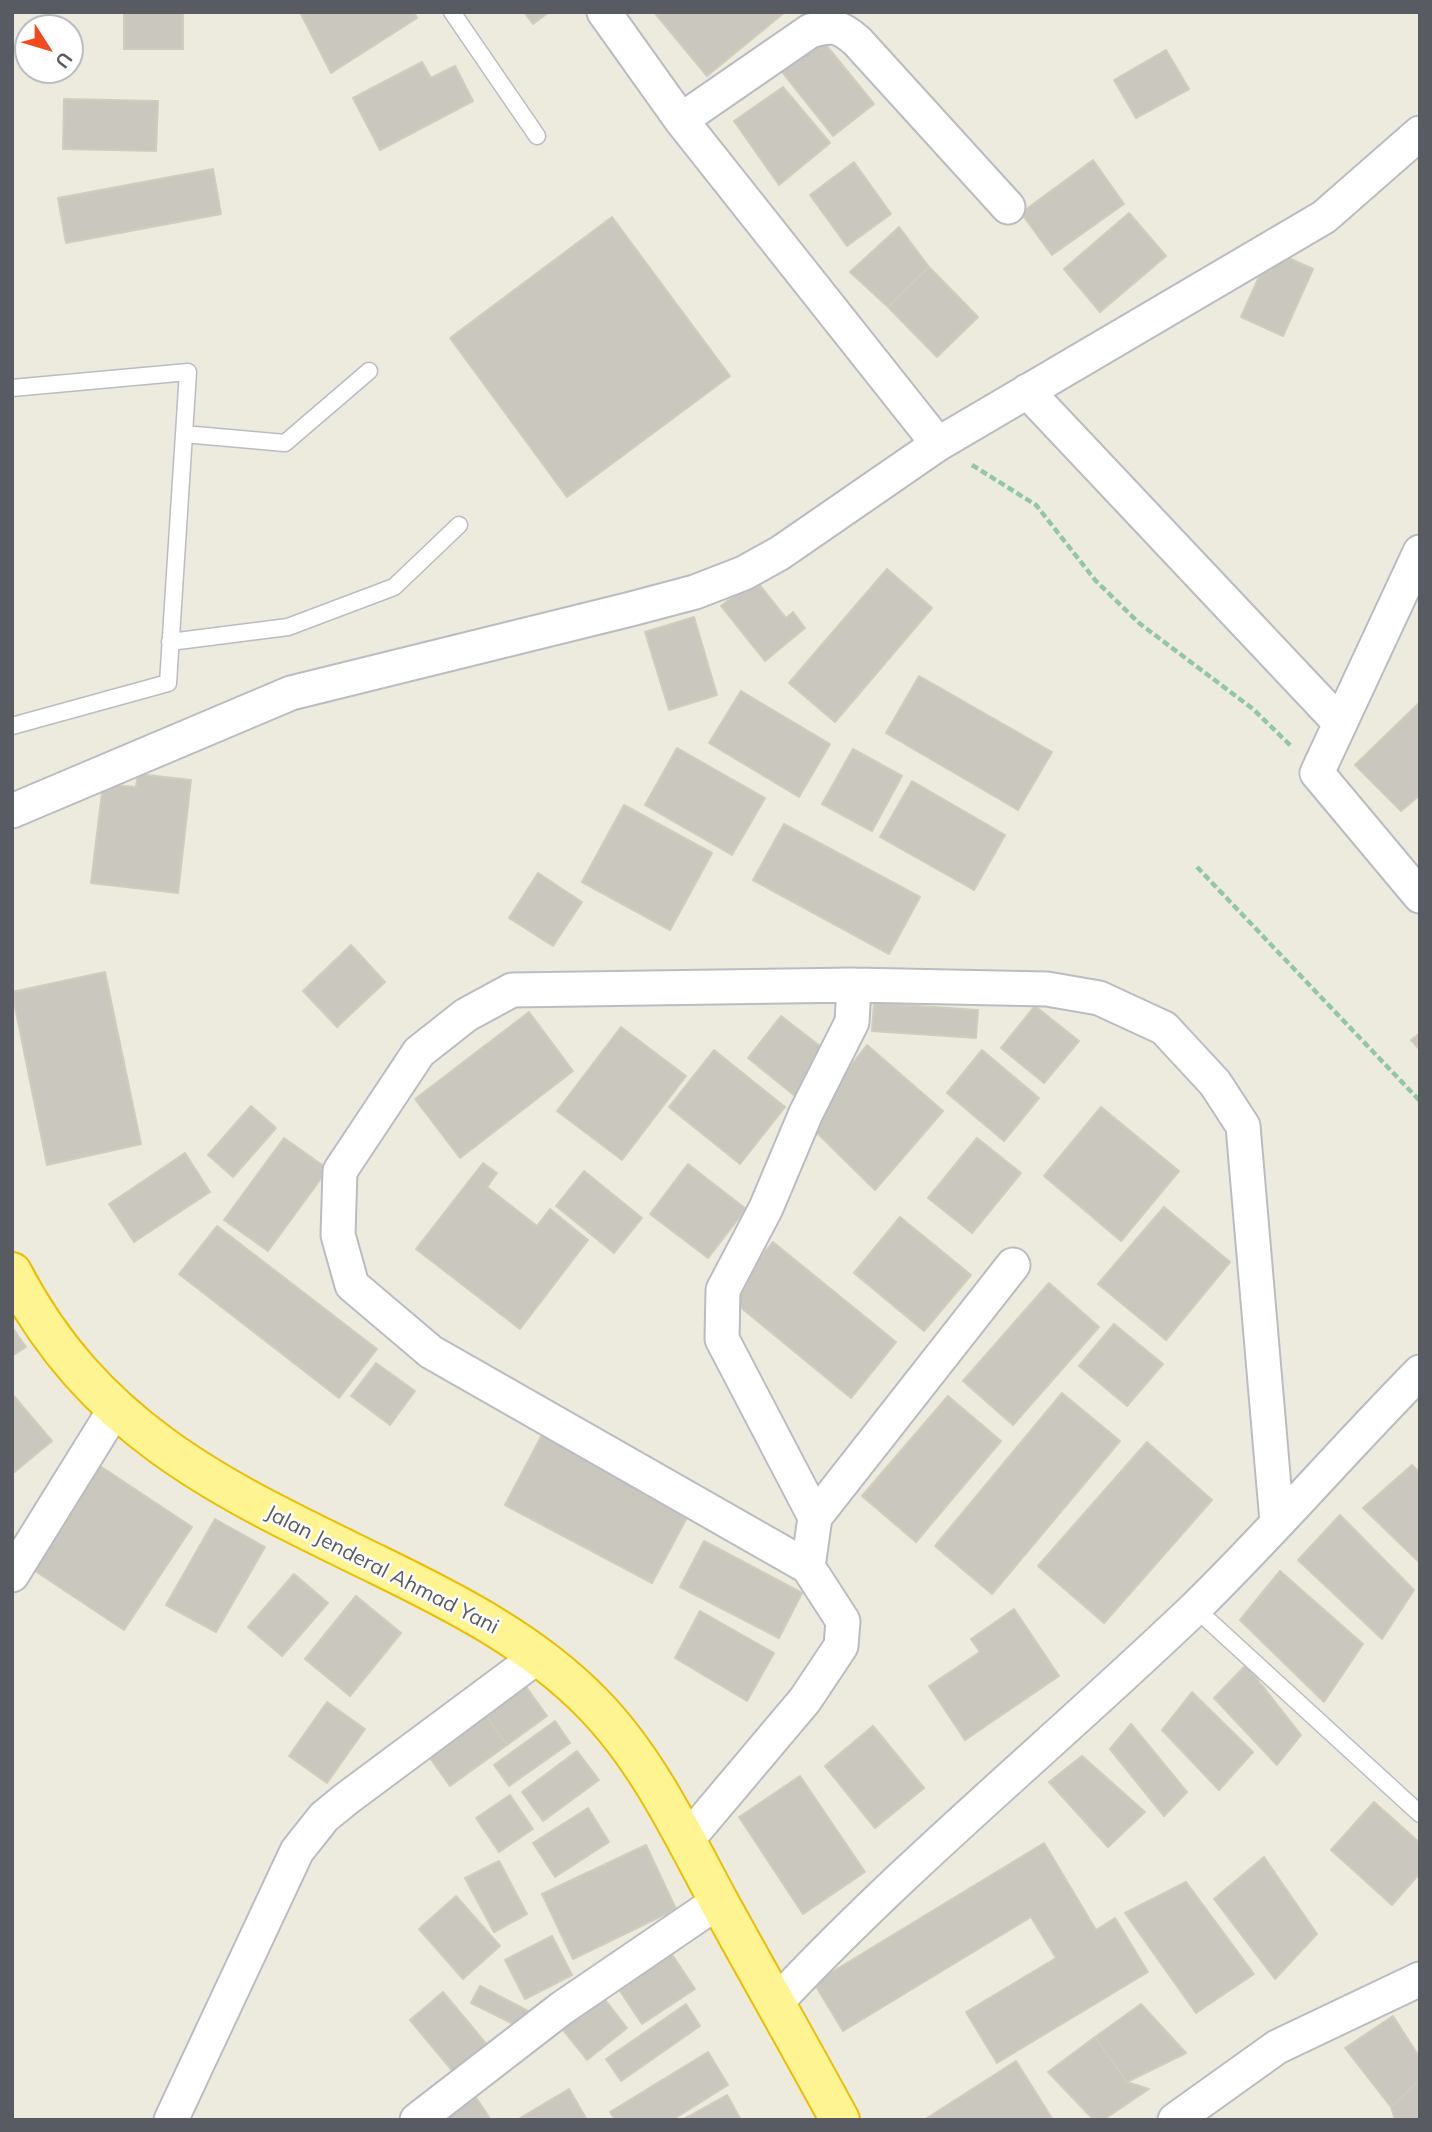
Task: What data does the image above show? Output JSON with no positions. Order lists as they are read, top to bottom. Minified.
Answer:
{"streets":{"highway":["Jalan Jenderal Ahmad Yani"]},"north":"bottom right"}
